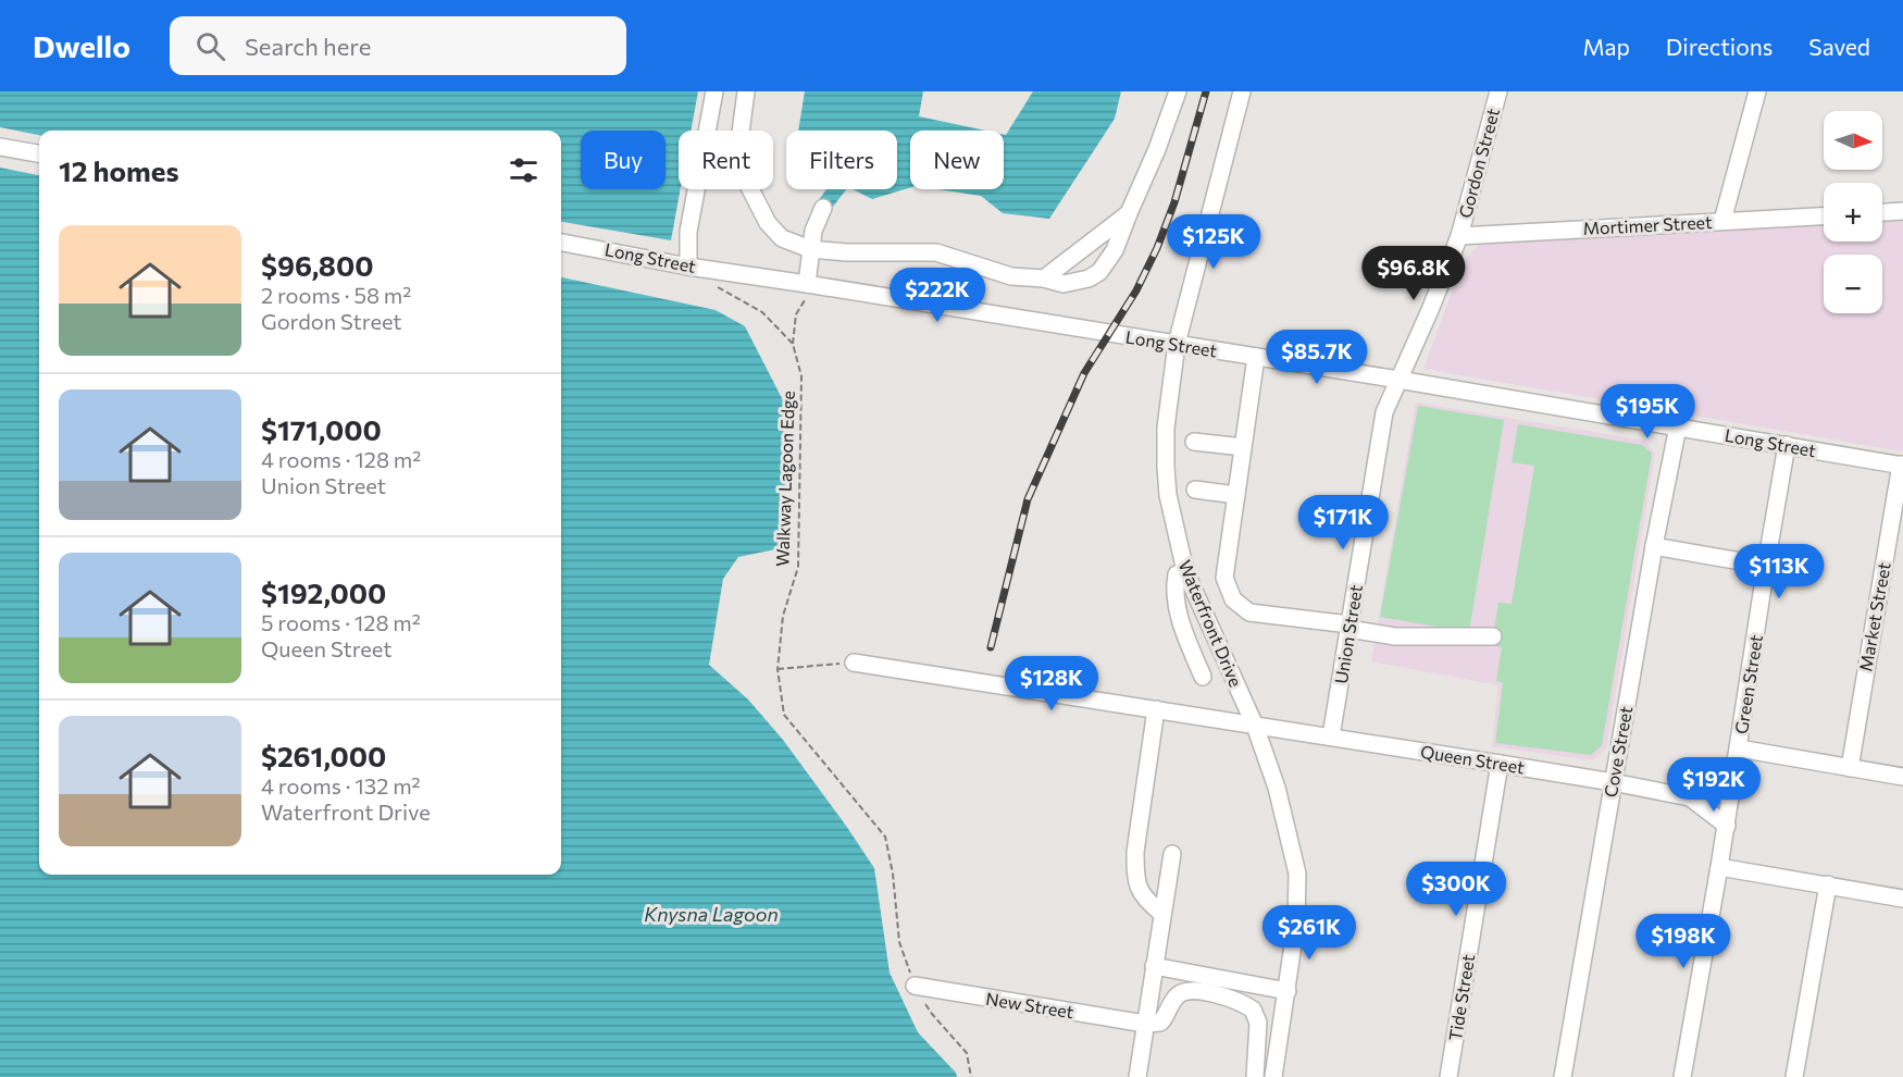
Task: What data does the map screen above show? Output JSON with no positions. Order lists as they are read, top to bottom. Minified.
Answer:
{"streets":{"street":["Gordon Street","Mortimer Street","Long Street","Market Street","Waterfront Drive","Union Street","Green Street","Cove Street","Queen Street","Tide Street","New Street"],"path":["Walkway Lagoon Edge"]},"crossings":[["Gordon Street","Mortimer Street"],["Gordon Street","Long Street"],["Gordon Street","Union Street"],["Long Street","Market Street"],["Long Street","Waterfront Drive"],["Long Street","Union Street"],["Long Street","Green Street"],["Long Street","Cove Street"],["Walkway Lagoon Edge","New Street"],["Waterfront Drive","Queen Street"],["Union Street","Queen Street"],["Green Street","Queen Street"],["Cove Street","Queen Street"],["Queen Street","Tide Street"]],"water":["Knysna Lagoon"],"north":"right","page":{"header":"Dwello","search":"Search here","nav":["Map","Directions","Saved"],"map_buttons":["+","−"],"chip":["Buy","Rent","Filters","New"],"heading":"12 homes","list":[{"name":"$96,800","note":"2 rooms · 58 m² · Gordon Street"},{"name":"$171,000","note":"4 rooms · 128 m² · Union Street"},{"name":"$192,000","note":"5 rooms · 128 m² · Queen Street"},{"name":"$261,000","note":"4 rooms · 132 m² · Waterfront Drive"}],"price":["$125K","$96.8K","$222K","$85.7K","$195K","$171K","$113K","$128K","$192K","$300K","$261K","$198K"]}}
